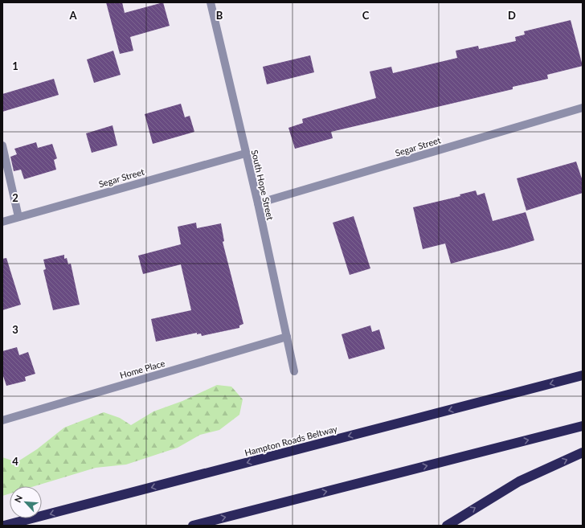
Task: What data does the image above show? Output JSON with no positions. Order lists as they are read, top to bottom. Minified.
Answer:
{"streets":{"highway":["Hampton Roads Beltway"],"street":["Segar Street","South Hope Street","Home Place"]},"crossings":[["Segar Street","South Hope Street"],["South Hope Street","Home Place"]],"north":"top left","grid":{"columns":["A","B","C","D"],"rows":["1","2","3","4"]}}
